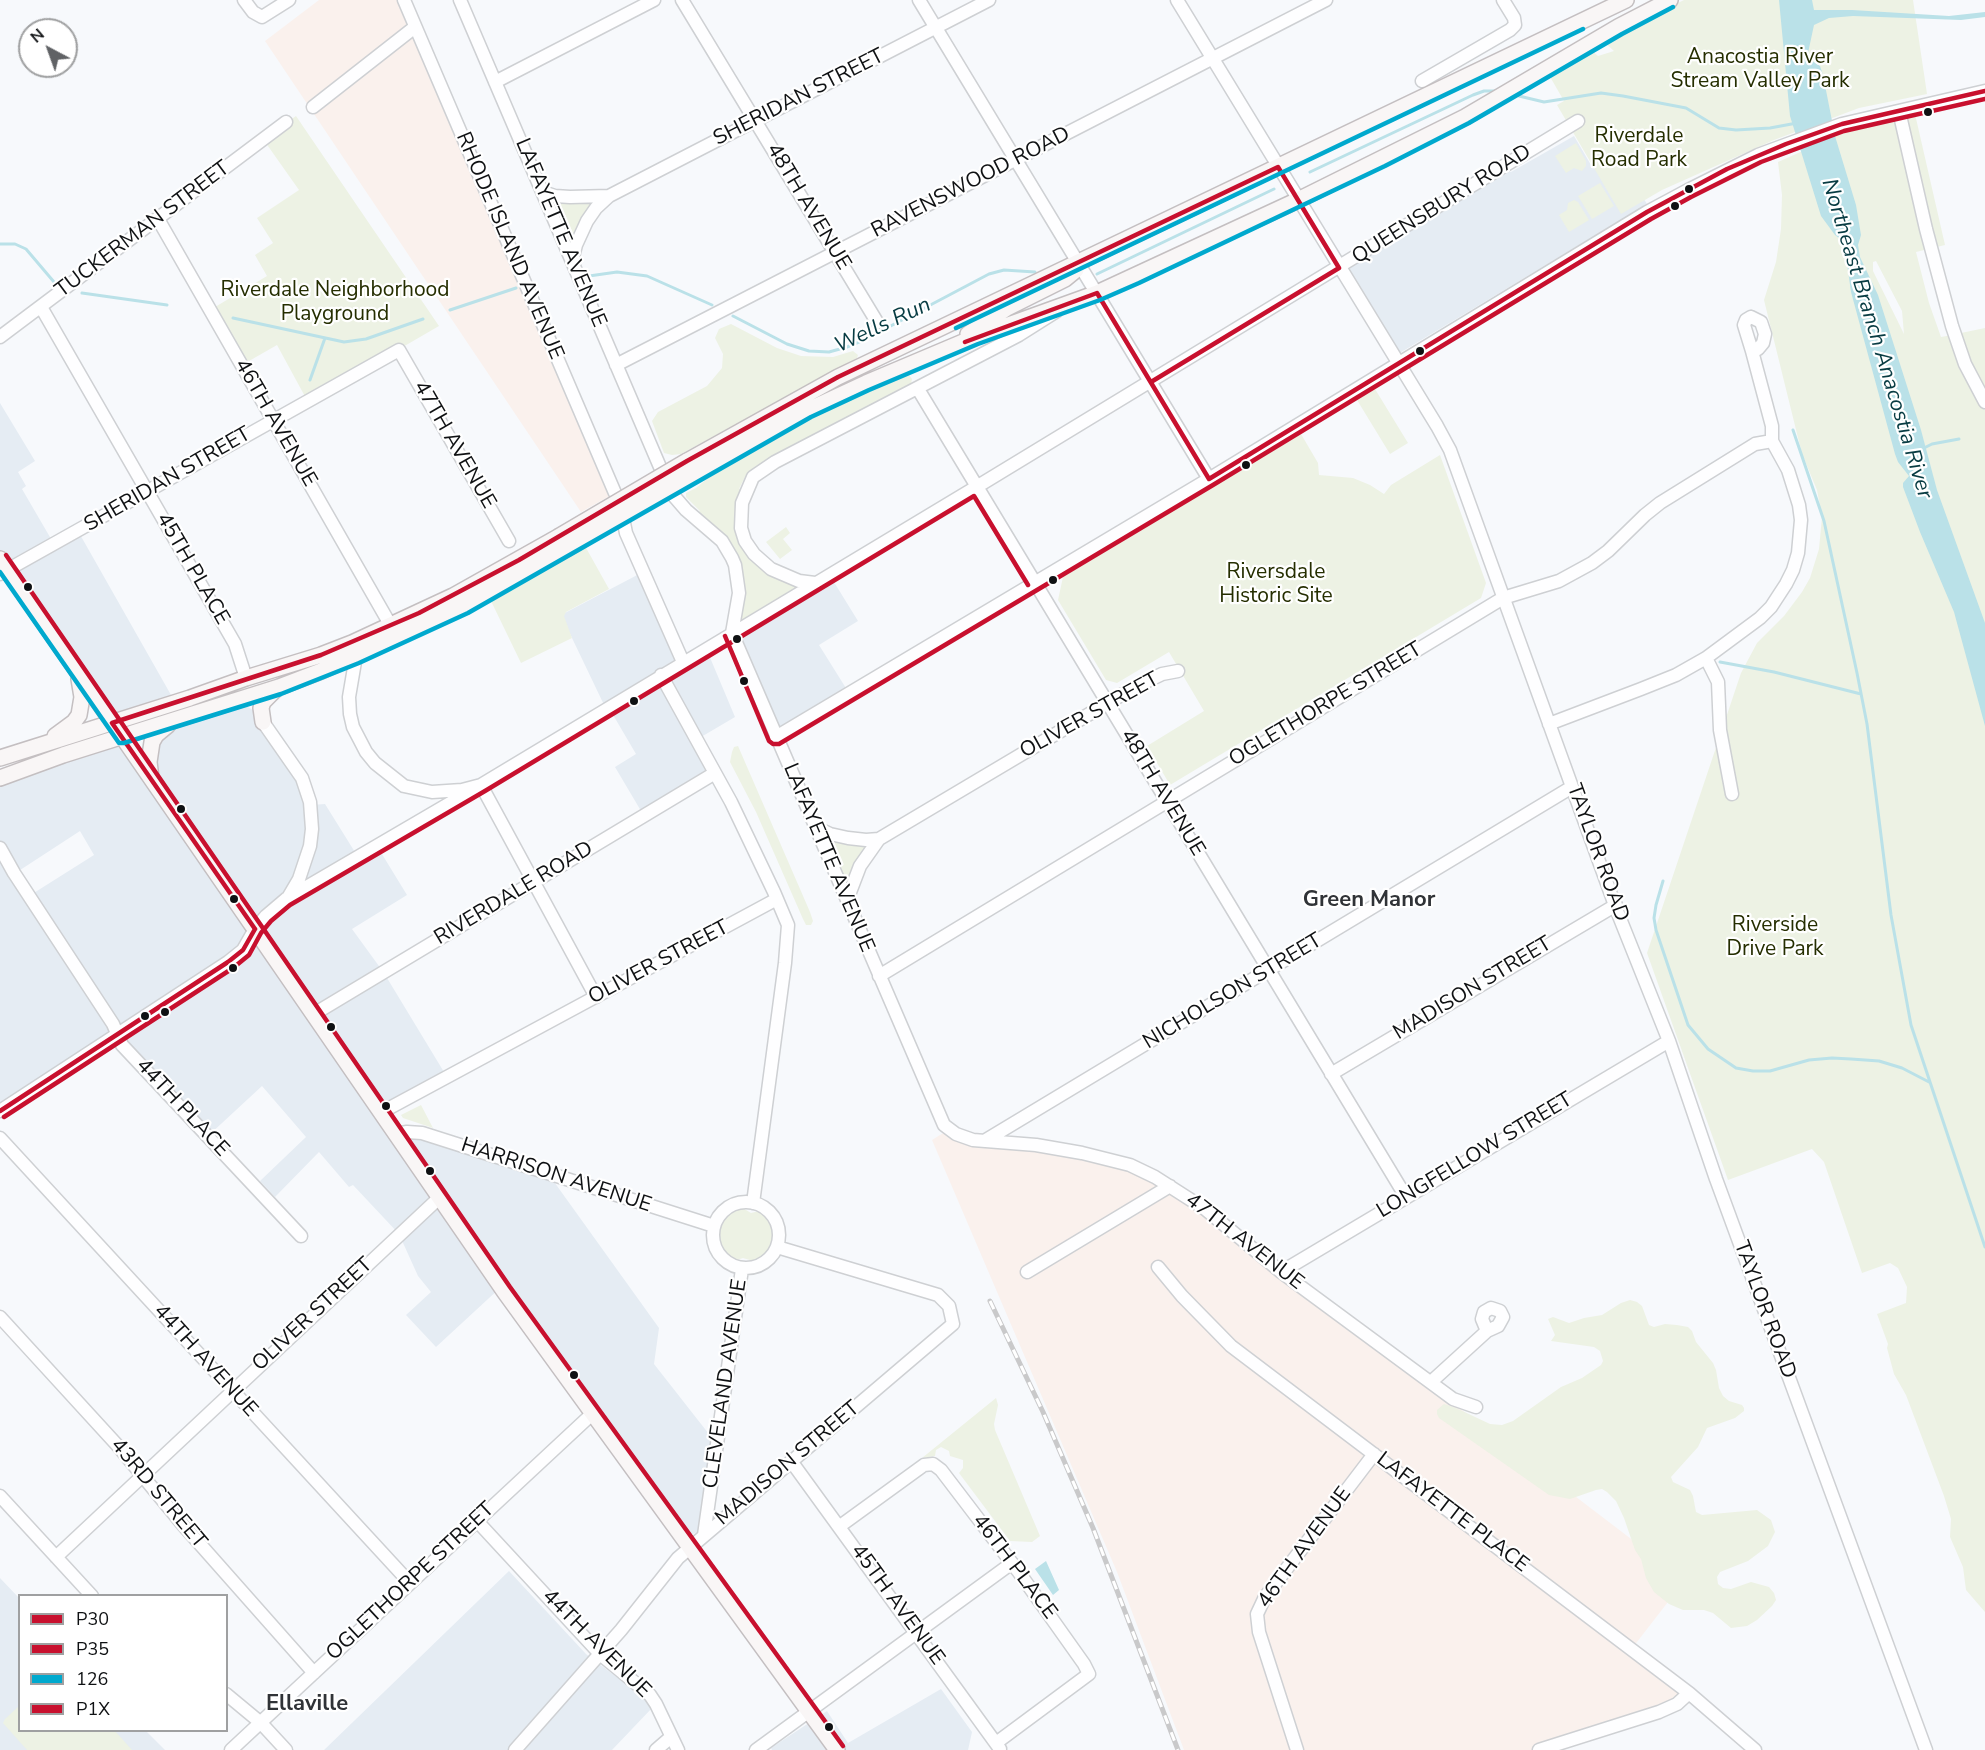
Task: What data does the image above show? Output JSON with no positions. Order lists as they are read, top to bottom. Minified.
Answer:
{"streets":{"street":["SHERIDAN STREET","RAVENSWOOD ROAD","QUEENSBURY ROAD","48TH AVENUE","TUCKERMAN STREET","LAFAYETTE AVENUE","RHODE ISLAND AVENUE","46TH AVENUE","47TH AVENUE","45TH PLACE","OGLETHORPE STREET","OLIVER STREET","TAYLOR ROAD","RIVERDALE ROAD","MADISON STREET","NICHOLSON STREET","44TH PLACE","LONGFELLOW STREET","HARRISON AVENUE","44TH AVENUE","CLEVELAND AVENUE","43RD STREET","LAFAYETTE PLACE","46TH PLACE","45TH AVENUE"]},"crossings":[["SHERIDAN STREET","48TH AVENUE"],["SHERIDAN STREET","LAFAYETTE AVENUE"],["SHERIDAN STREET","46TH AVENUE"],["SHERIDAN STREET","47TH AVENUE"],["SHERIDAN STREET","45TH PLACE"],["RAVENSWOOD ROAD","48TH AVENUE"],["RAVENSWOOD ROAD","LAFAYETTE AVENUE"],["RAVENSWOOD ROAD","TAYLOR ROAD"],["QUEENSBURY ROAD","48TH AVENUE"],["QUEENSBURY ROAD","LAFAYETTE AVENUE"],["QUEENSBURY ROAD","TAYLOR ROAD"],["QUEENSBURY ROAD","44TH PLACE"],["48TH AVENUE","OGLETHORPE STREET"],["48TH AVENUE","OLIVER STREET"],["48TH AVENUE","MADISON STREET"],["48TH AVENUE","NICHOLSON STREET"],["48TH AVENUE","LONGFELLOW STREET"],["TUCKERMAN STREET","46TH AVENUE"],["TUCKERMAN STREET","45TH PLACE"],["LAFAYETTE AVENUE","47TH AVENUE"],["LAFAYETTE AVENUE","OGLETHORPE STREET"],["LAFAYETTE AVENUE","OLIVER STREET"],["LAFAYETTE AVENUE","NICHOLSON STREET"],["46TH AVENUE","LAFAYETTE PLACE"],["47TH AVENUE","NICHOLSON STREET"],["47TH AVENUE","LONGFELLOW STREET"],["OGLETHORPE STREET","TAYLOR ROAD"],["OGLETHORPE STREET","44TH AVENUE"],["OGLETHORPE STREET","43RD STREET"],["OLIVER STREET","44TH AVENUE"],["OLIVER STREET","43RD STREET"],["TAYLOR ROAD","MADISON STREET"],["TAYLOR ROAD","NICHOLSON STREET"],["TAYLOR ROAD","LONGFELLOW STREET"],["MADISON STREET","HARRISON AVENUE"],["MADISON STREET","44TH AVENUE"],["MADISON STREET","CLEVELAND AVENUE"],["MADISON STREET","45TH AVENUE"],["HARRISON AVENUE","CLEVELAND AVENUE"],["46TH PLACE","45TH AVENUE"]],"districts":["Green Manor","Ellaville"],"water":["Wells Run","Northeast Branch Anacostia River"],"parks":["Anacostia River Stream Valley Park","Riverdale Road Park","Riverdale Neighborhood Playground","Riversdale Historic Site","Riverside Drive Park"],"lines":["transit line 126","transit line P30","transit line P35","transit line P1X"],"legend":["P30","P35","126","P1X"],"north":"top left"}
